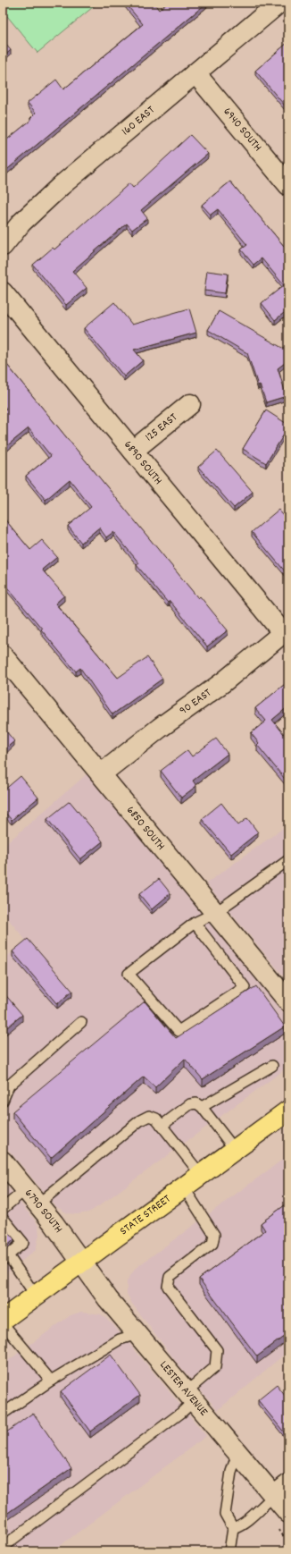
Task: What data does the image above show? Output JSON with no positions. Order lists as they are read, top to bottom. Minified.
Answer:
{"streets":{"main road":["STATE STREET"],"street":["160 EAST","6940 SOUTH","125 EAST","6890 SOUTH","90 EAST","6850 SOUTH","6790 SOUTH","LESTER AVENUE"]},"crossings":[["160 EAST","6940 SOUTH"],["125 EAST","6890 SOUTH"],["6890 SOUTH","90 EAST"],["90 EAST","6850 SOUTH"],["6790 SOUTH","STATE STREET"],["6790 SOUTH","LESTER AVENUE"],["STATE STREET","LESTER AVENUE"]]}
